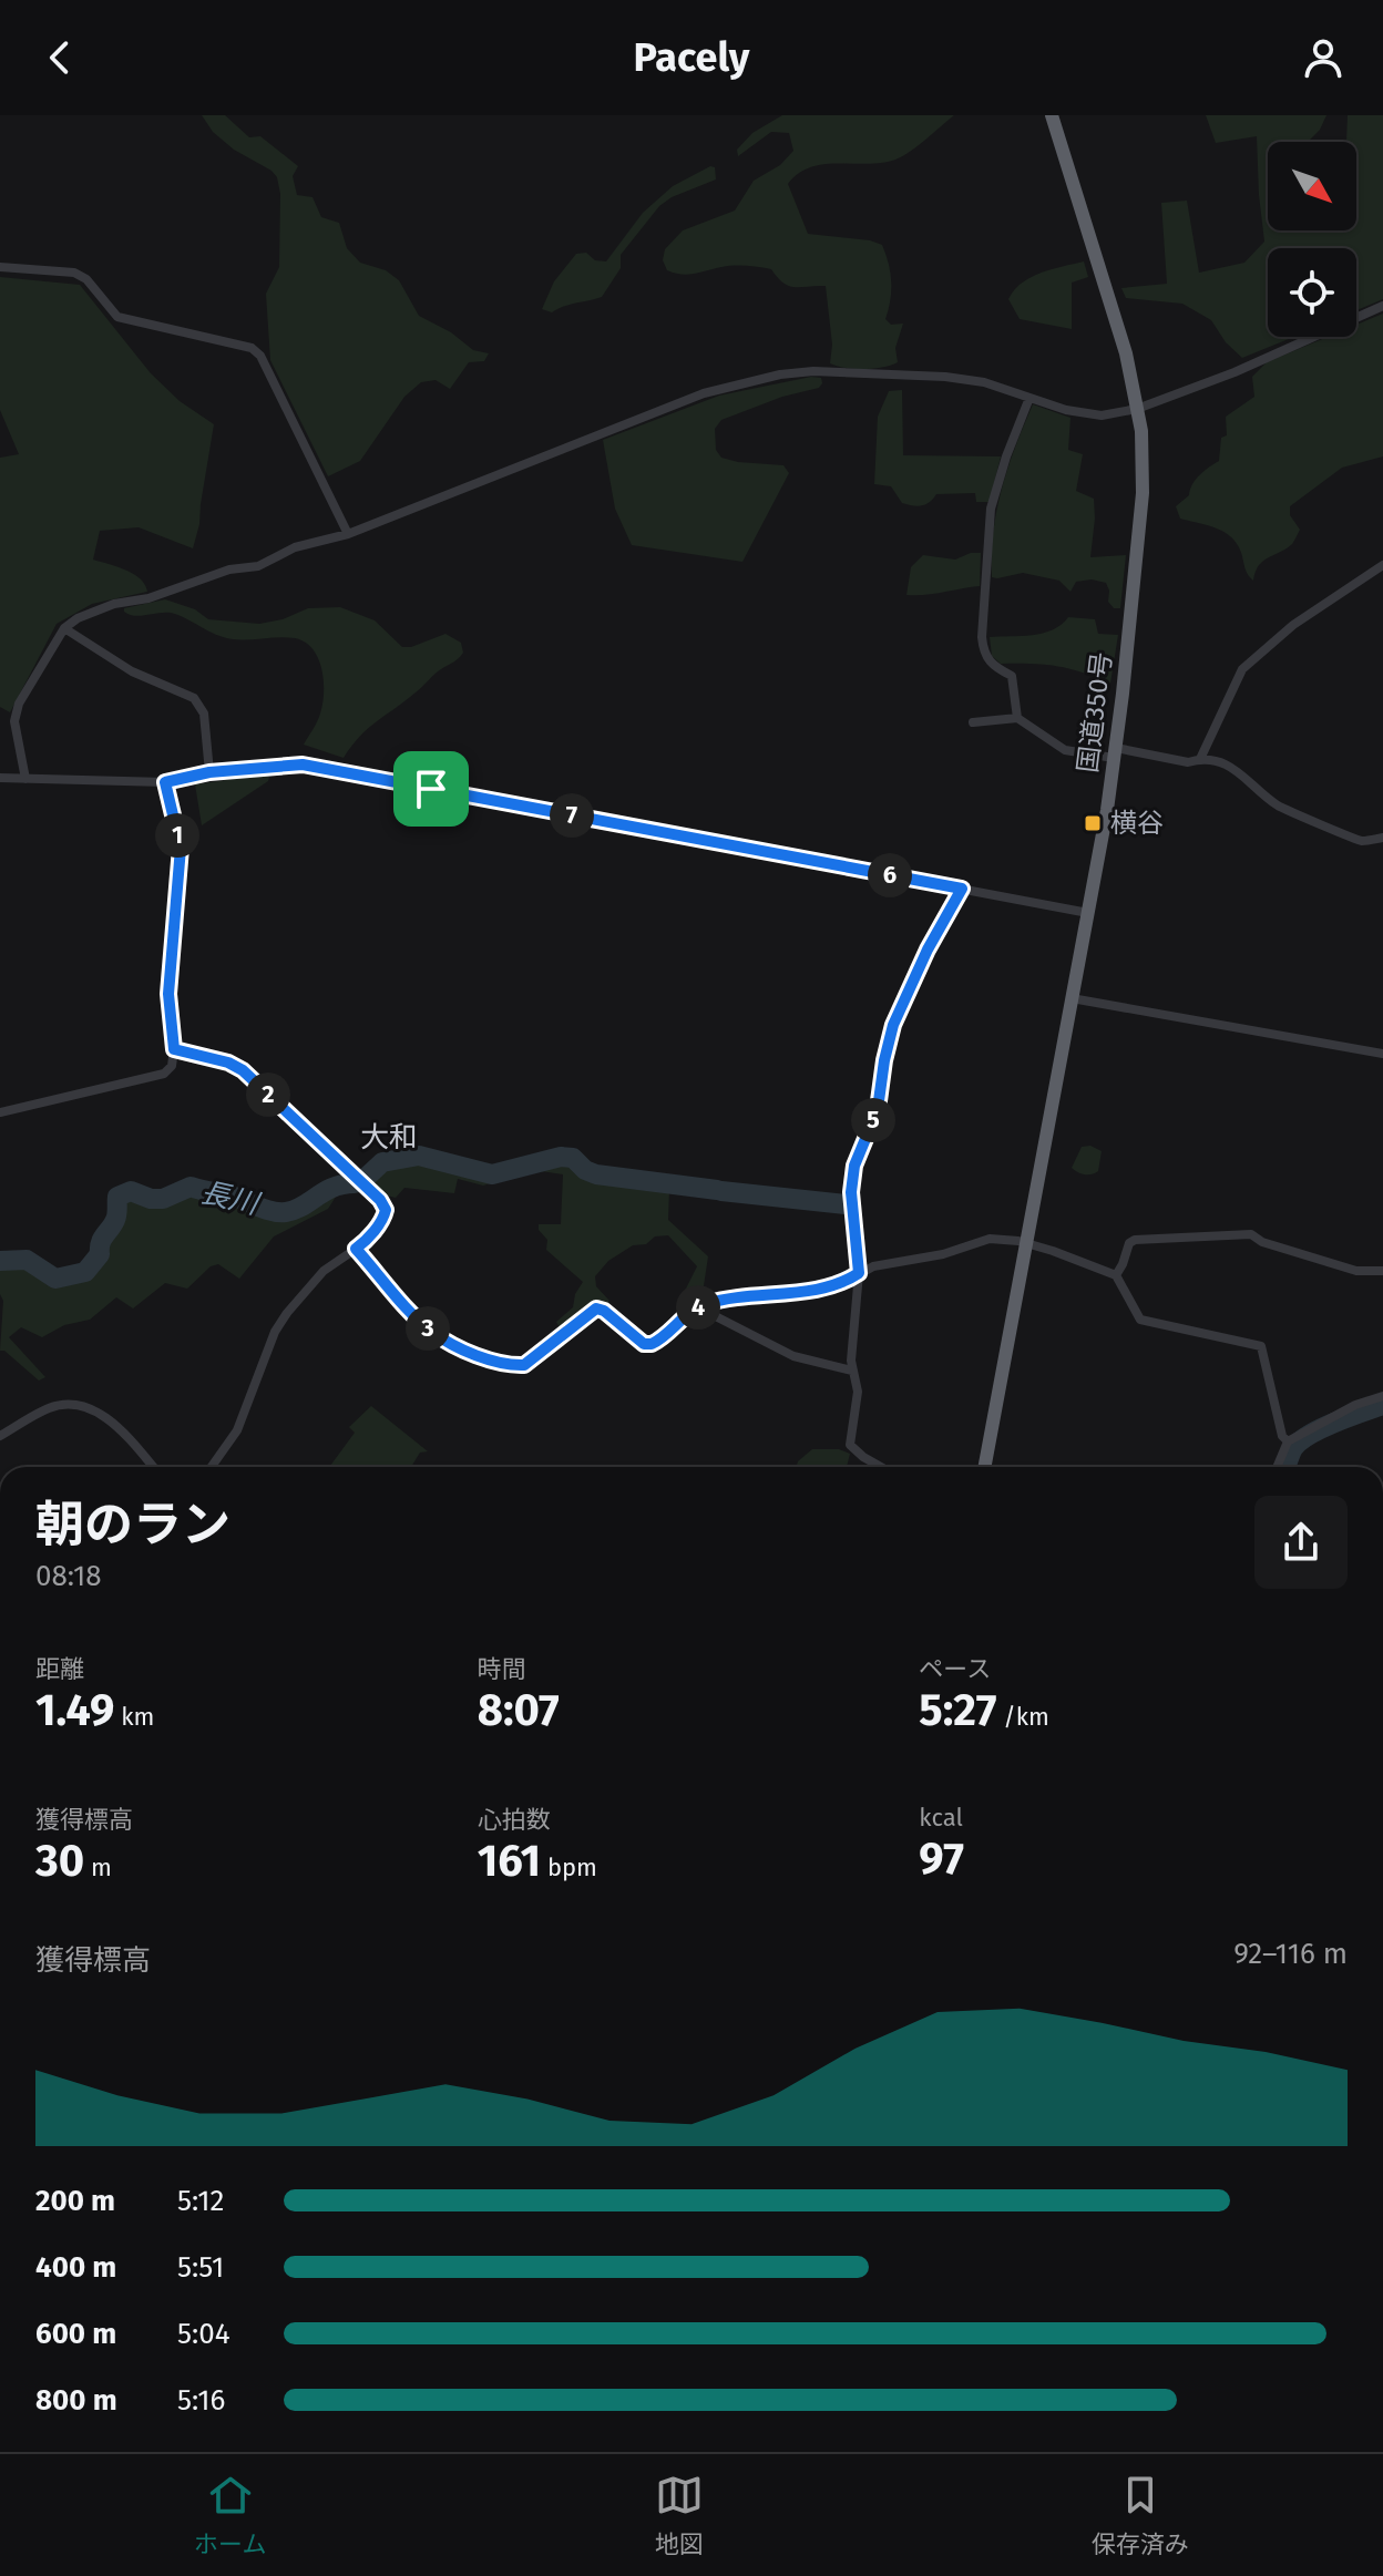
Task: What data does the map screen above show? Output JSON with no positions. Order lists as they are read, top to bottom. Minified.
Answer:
{"streets":{"highway":["国道350号"]},"districts":["大和"],"water":["長川"],"places":{"transit":["横谷"]},"north":"bottom right","page":{"header":"Pacely","pins":["7","1","6","2","5","4","3"],"heading":["朝のラン","08:18"],"stats":[["距離","1.49 km"],["時間","8:07"],["ペース","5:27 /km"],["獲得標高","30 m"],["心拍数","161 bpm"],["kcal","97"]],"chart":["獲得標高","92–116 m"],"list":[{"name":"200 m","note":"5:12"},{"name":"400 m","note":"5:51"},{"name":"600 m","note":"5:04"},{"name":"800 m","note":"5:16"}],"tabs":["ホーム","地図","保存済み"]}}
